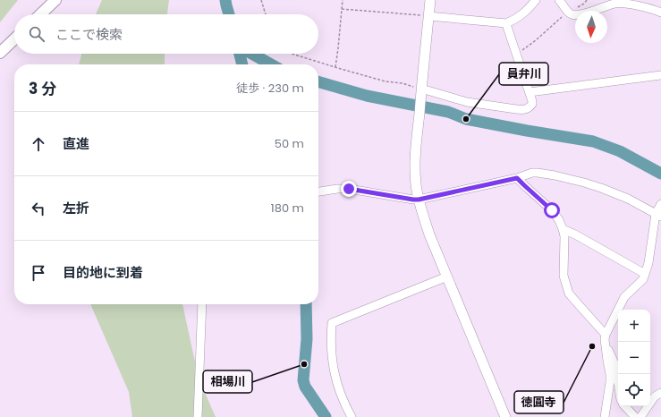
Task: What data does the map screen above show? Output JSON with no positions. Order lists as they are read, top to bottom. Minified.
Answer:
{"places":["員弁川","徳圓寺","相場川"],"north":"bottom","page":{"search":"ここで検索","heading":["3 分","徒歩 · 230 m"],"list":[["直進","50 m"],["左折","180 m"],"目的地に到着"],"map_buttons":["+","−"]}}
